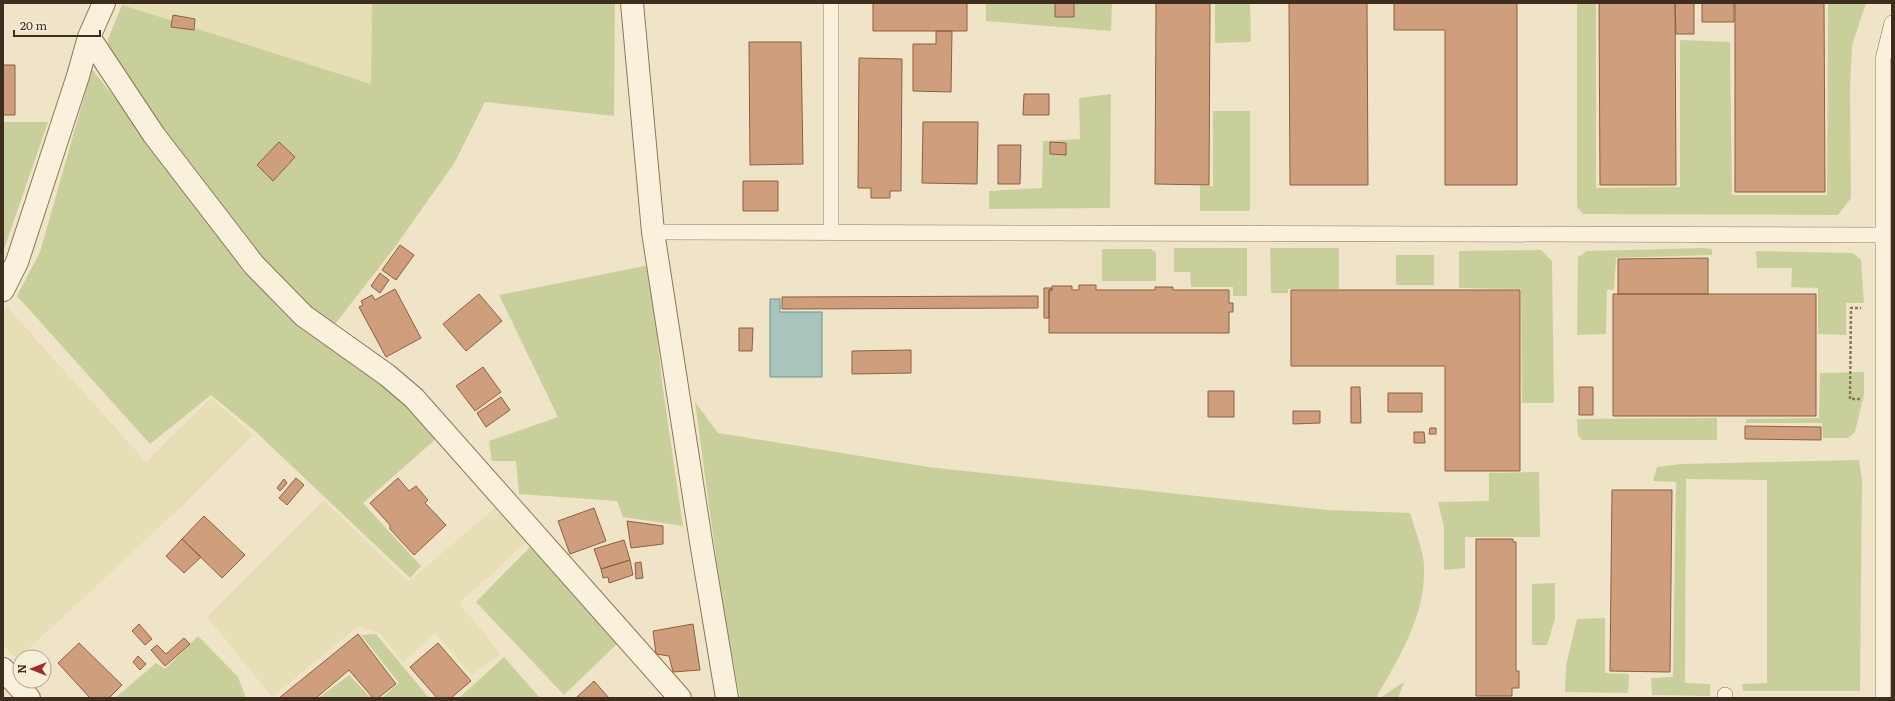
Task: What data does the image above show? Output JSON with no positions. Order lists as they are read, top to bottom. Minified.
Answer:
{"scale_bar":"20 m","north":"left"}
